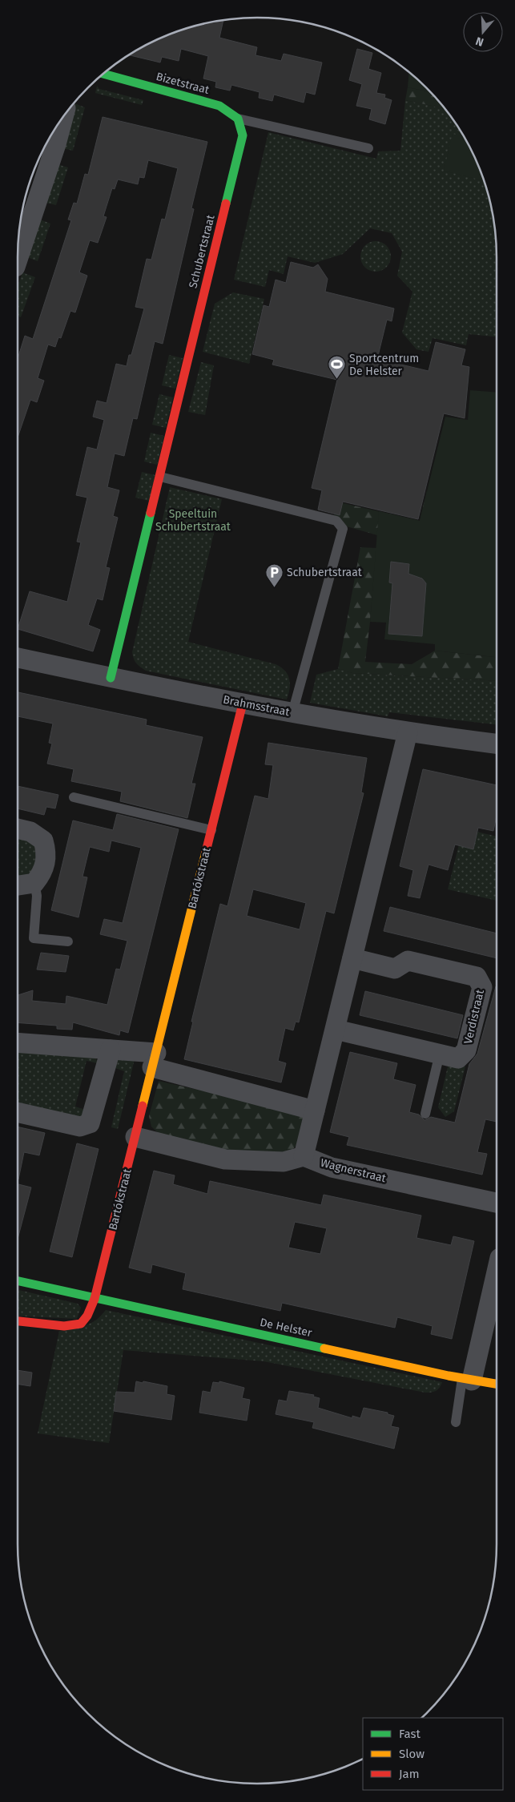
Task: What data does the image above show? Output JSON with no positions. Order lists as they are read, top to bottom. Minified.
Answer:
{"streets":{"street":["Bizetstraat","Schubertstraat","Brahmsstraat","Bartókstraat","Verdistraat","Wagnerstraat","De Helster"]},"crossings":[["Bizetstraat","Schubertstraat"],["Schubertstraat","Brahmsstraat"],["Brahmsstraat","Bartókstraat"],["Bartókstraat","De Helster"]],"parks":["Speeltuin Schubertstraat"],"places":{"sports":["Sportcentrum De Helster"],"parking":["Schubertstraat"]},"legend":["Fast","Slow","Jam"],"north":"bottom"}
